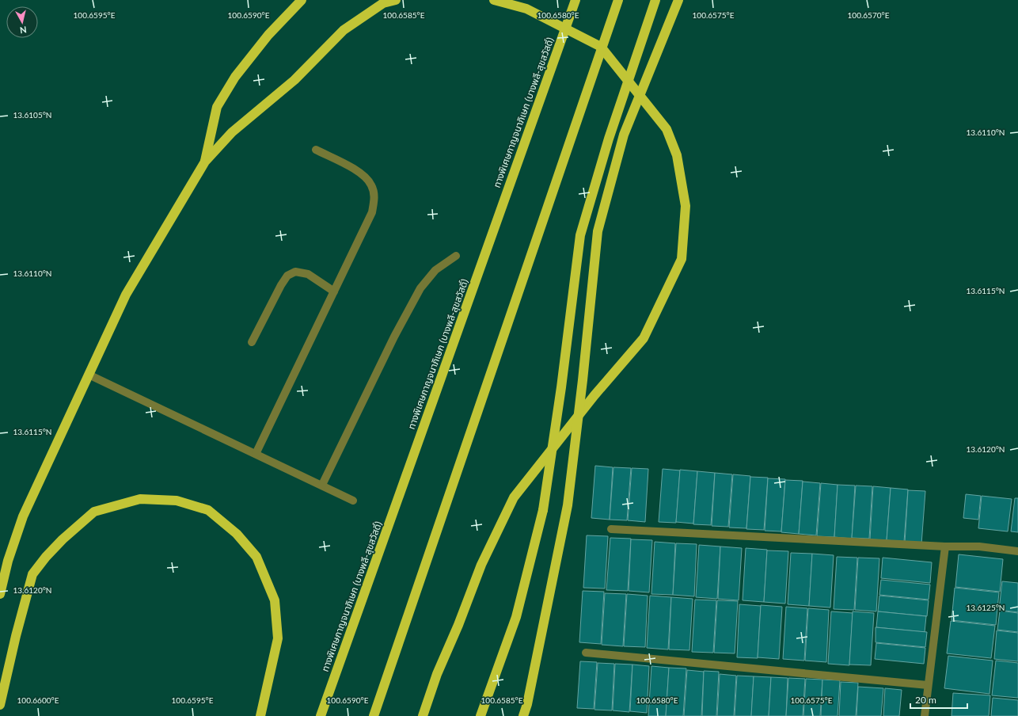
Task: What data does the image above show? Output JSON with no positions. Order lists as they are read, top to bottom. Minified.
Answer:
{"streets":{"highway":["ทางพิเศษกาญจนาภิเษก (บางพลี-สุขสวัสดิ์)"]},"scale_bar":"20 m","north":"bottom","coordinates":["100.6595°E","100.6590°E","100.6585°E","100.6580°E","100.6575°E","100.6570°E","13.6105°N","13.6110°N","13.6115°N","13.6120°N","13.6125°N","100.6600°E"]}
